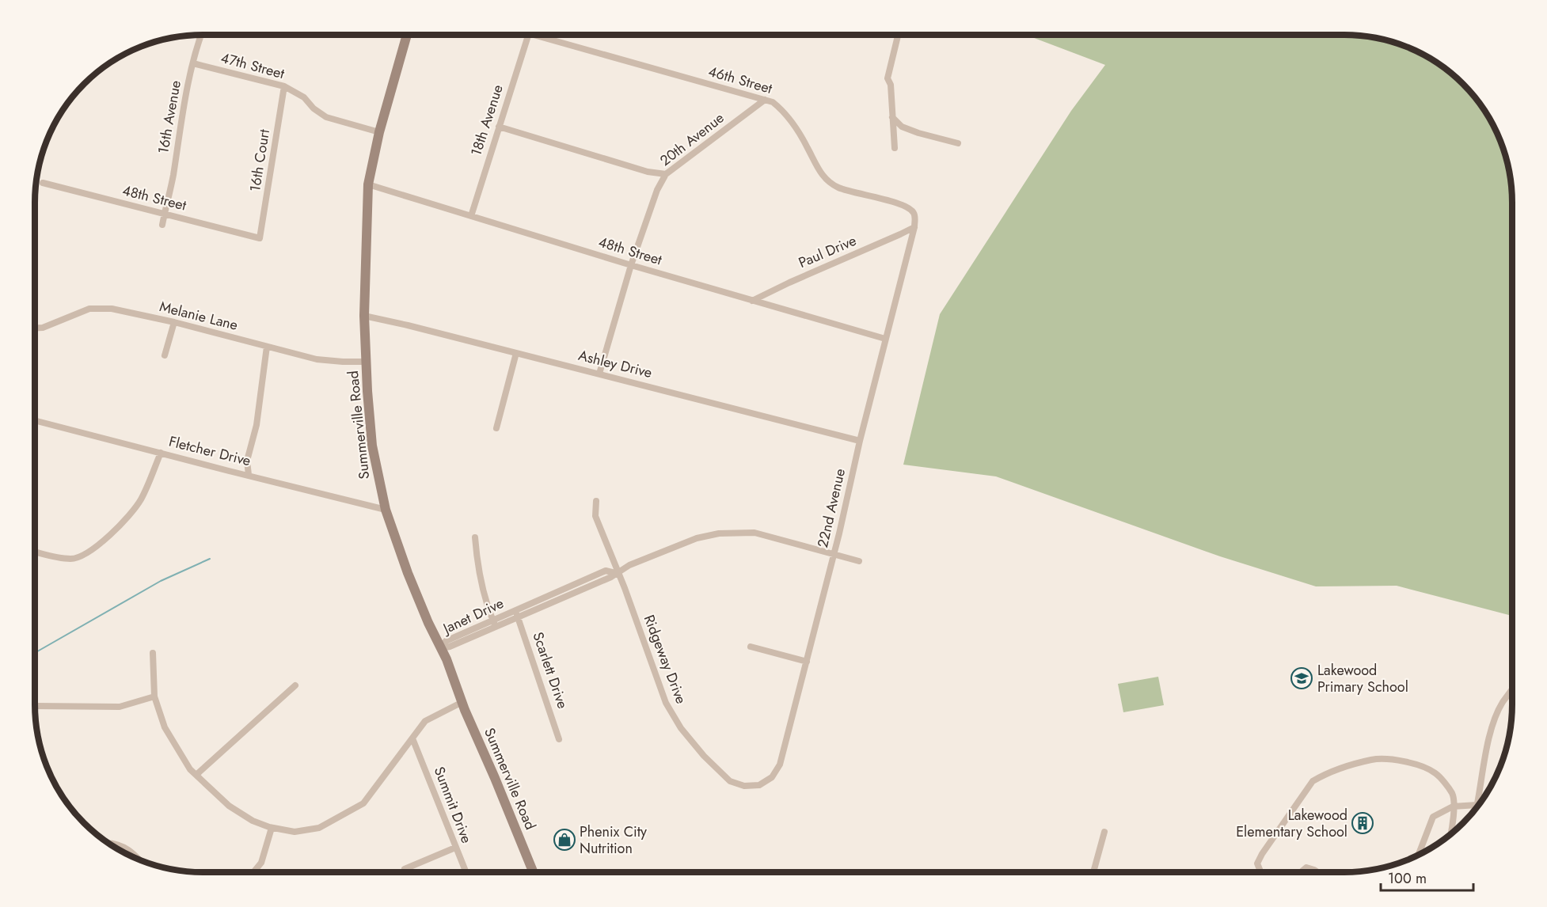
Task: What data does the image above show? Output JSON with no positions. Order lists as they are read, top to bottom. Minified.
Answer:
{"streets":{"main road":["Summerville Road"],"street":["47th Street","46th Street","16th Avenue","18th Avenue","20th Avenue","16th Court","48th Street","Paul Drive","Melanie Lane","Ashley Drive","Fletcher Drive","22nd Avenue","Janet Drive","Ridgeway Drive","Scarlett Drive","Summit Drive"]},"crossings":[["47th Street","16th Avenue"],["47th Street","16th Court"],["47th Street","Summerville Road"],["46th Street","20th Avenue"],["46th Street","Paul Drive"],["46th Street","22nd Avenue"],["16th Avenue","48th Street"],["18th Avenue","48th Street"],["20th Avenue","48th Street"],["20th Avenue","Ashley Drive"],["16th Court","48th Street"],["48th Street","Paul Drive"],["48th Street","Summerville Road"],["48th Street","22nd Avenue"],["Paul Drive","22nd Avenue"],["Melanie Lane","Summerville Road"],["Ashley Drive","Summerville Road"],["Ashley Drive","22nd Avenue"],["Summerville Road","Fletcher Drive"],["Summerville Road","Janet Drive"],["22nd Avenue","Janet Drive"],["22nd Avenue","Ridgeway Drive"],["Janet Drive","Ridgeway Drive"],["Janet Drive","Scarlett Drive"]],"places":{"school or university":["Lakewood Primary School"],"building":["Lakewood Elementary School"],"shop":["Phenix City Nutrition"]},"scale_bar":"100 m"}
